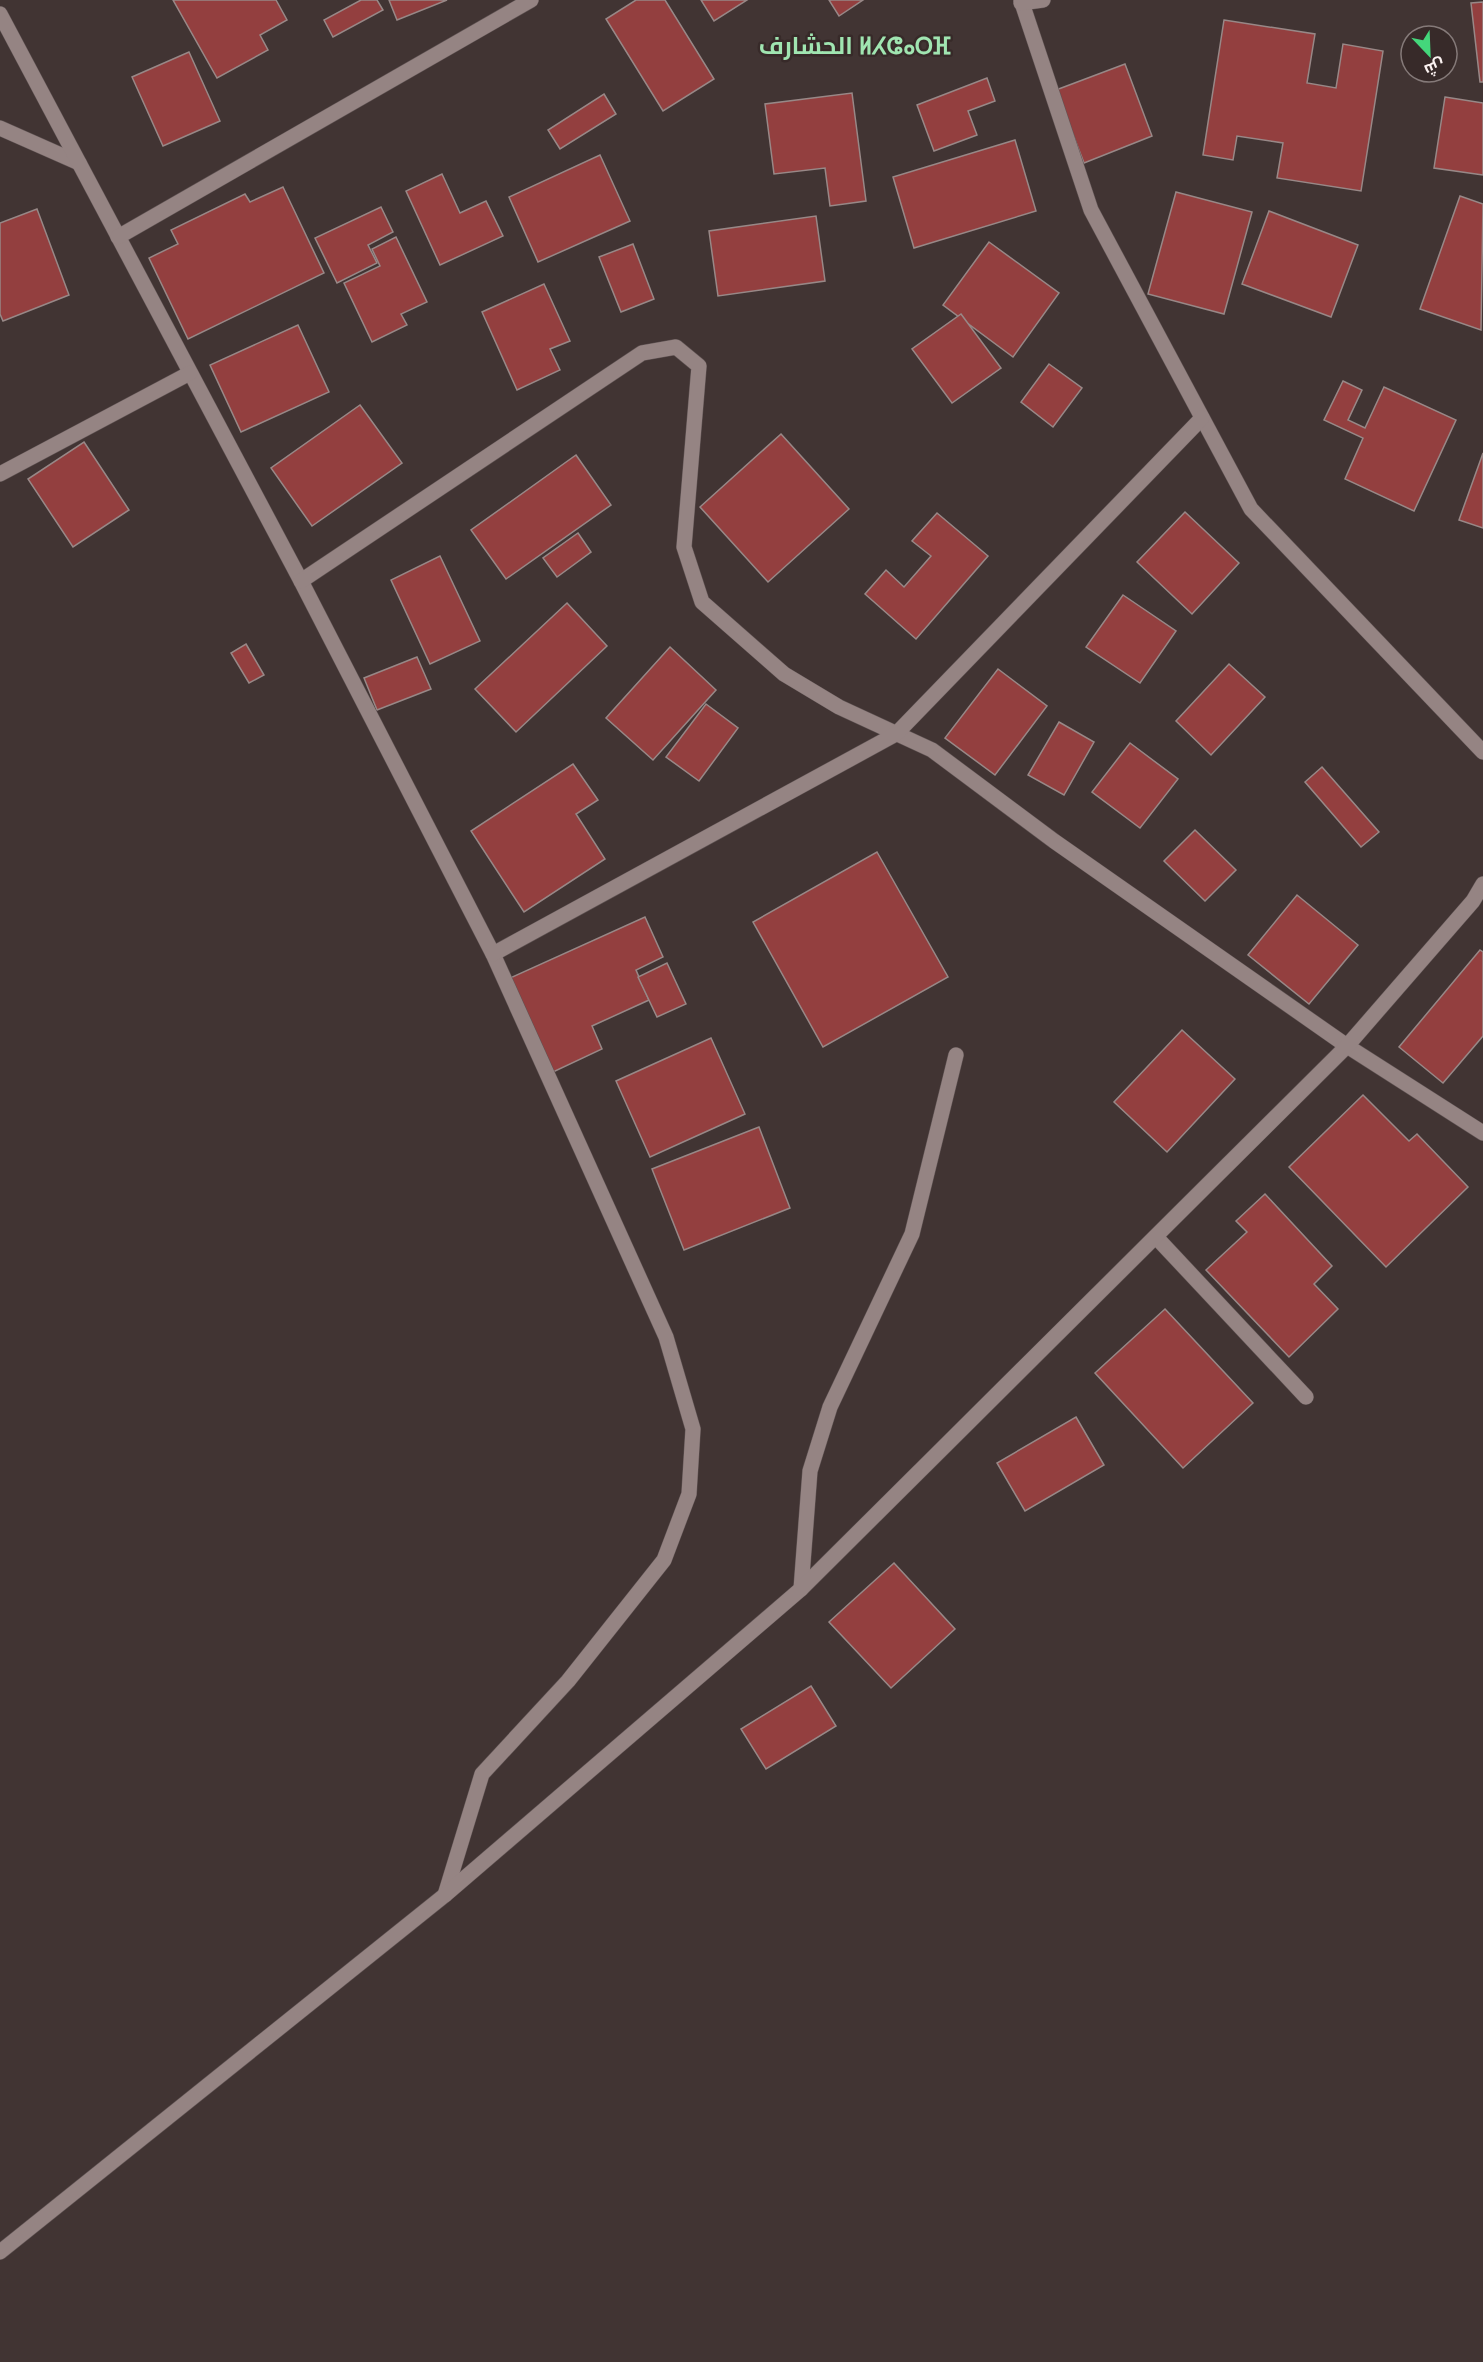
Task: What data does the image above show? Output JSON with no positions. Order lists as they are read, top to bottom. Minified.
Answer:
{"districts":["الحشارف ⵍⵃⵛⴰⵔⴼ"],"north":"bottom right"}
